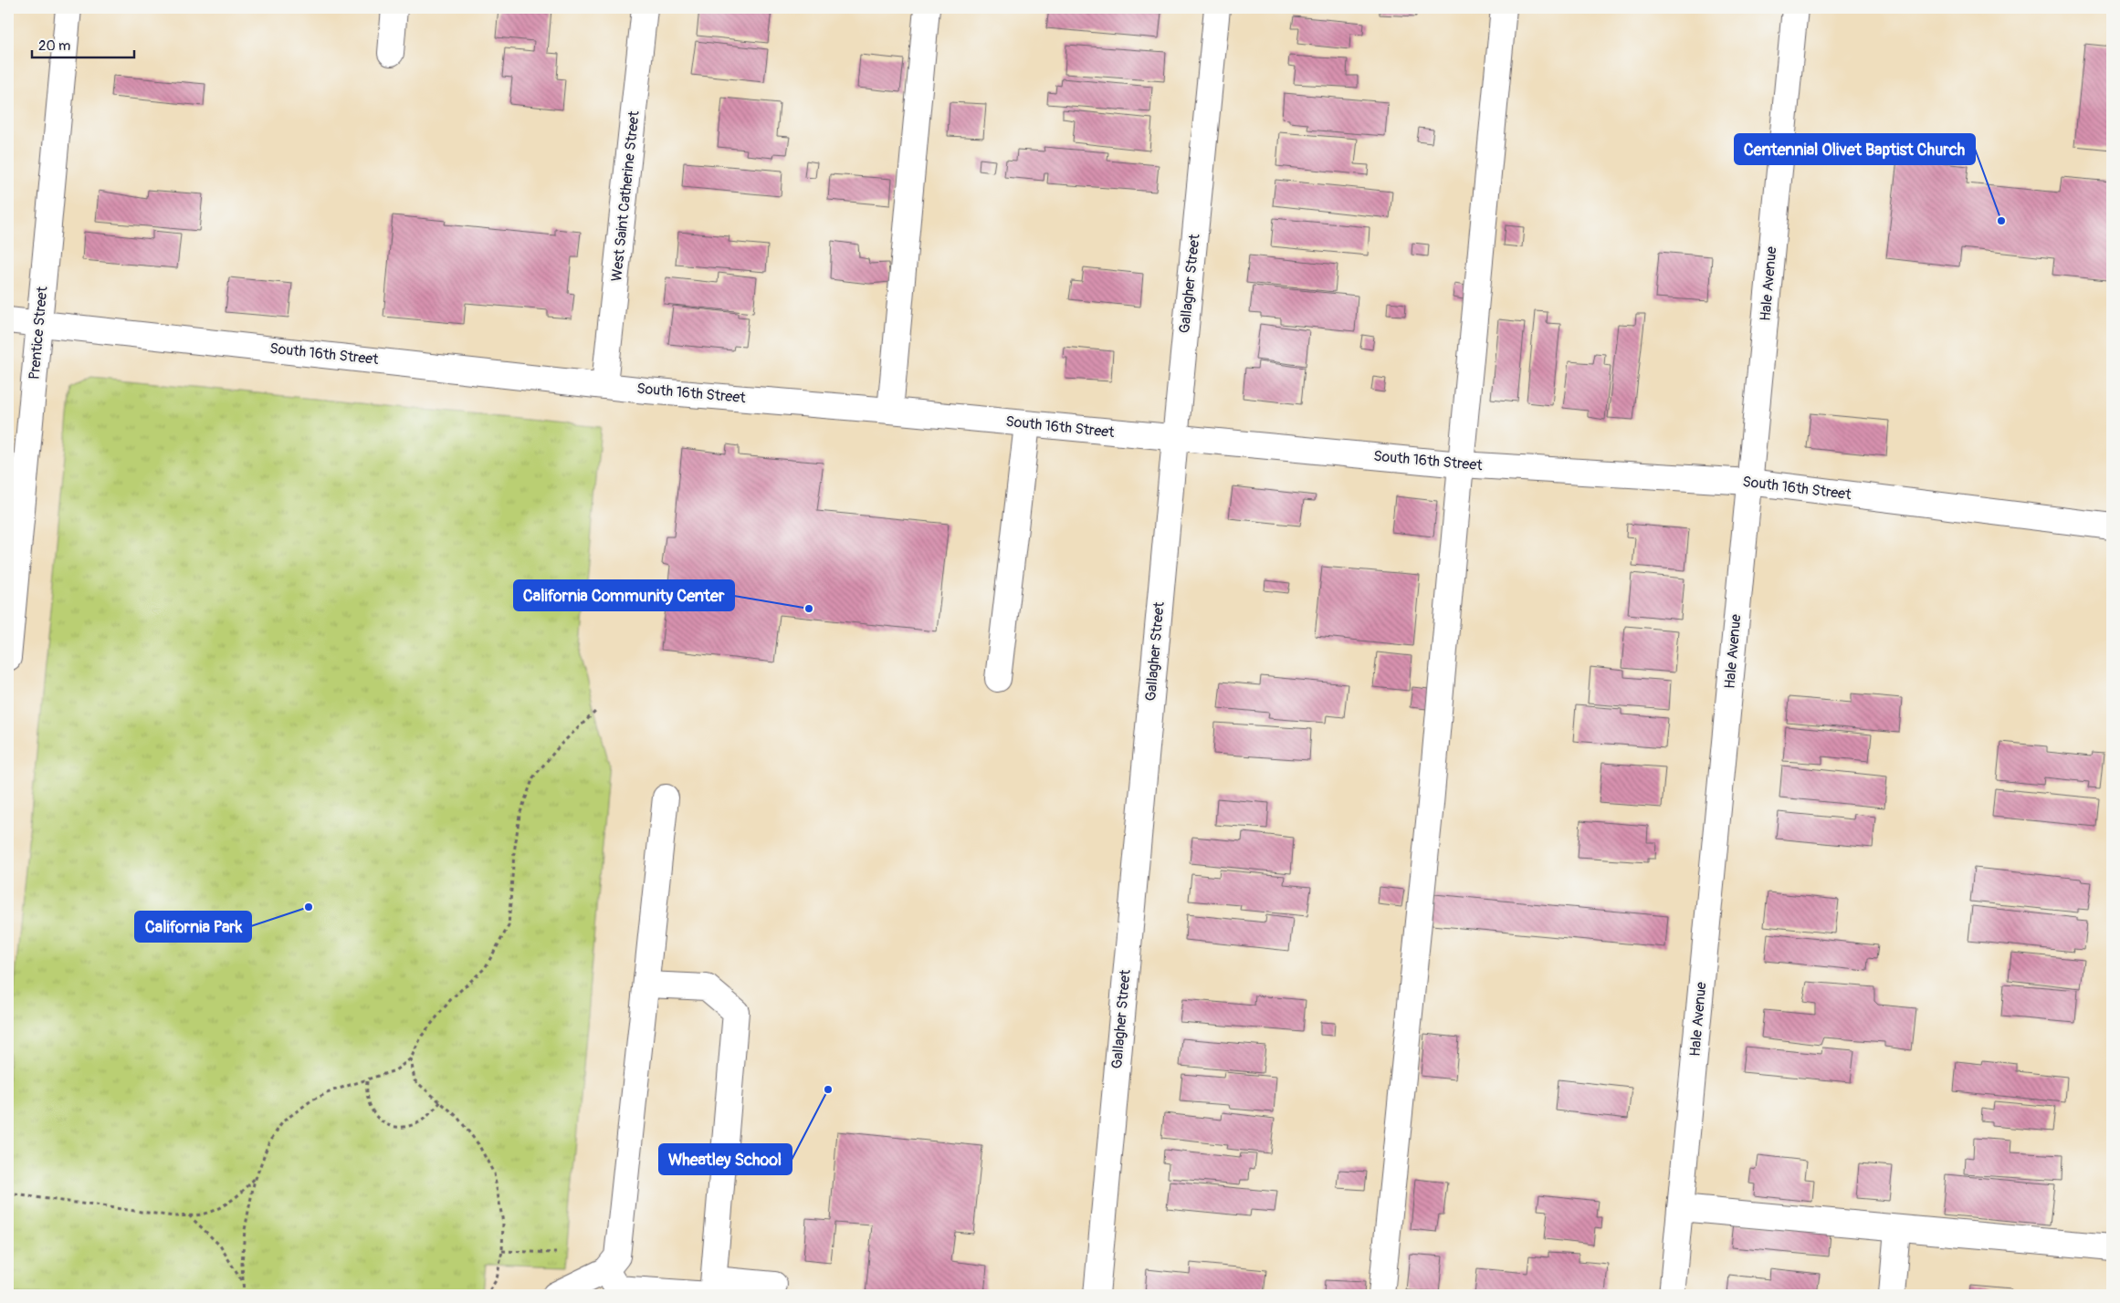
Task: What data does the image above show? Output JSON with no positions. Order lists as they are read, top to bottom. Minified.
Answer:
{"streets":{"street":["West Saint Catherine Street","Gallagher Street","Hale Avenue","Prentice Street","South 16th Street"]},"crossings":[["West Saint Catherine Street","South 16th Street"],["Gallagher Street","South 16th Street"],["Hale Avenue","South 16th Street"],["Prentice Street","South 16th Street"]],"places":["Centennial Olivet Baptist Church","California Community Center","California Park","Wheatley School"],"scale_bar":"20 m"}
